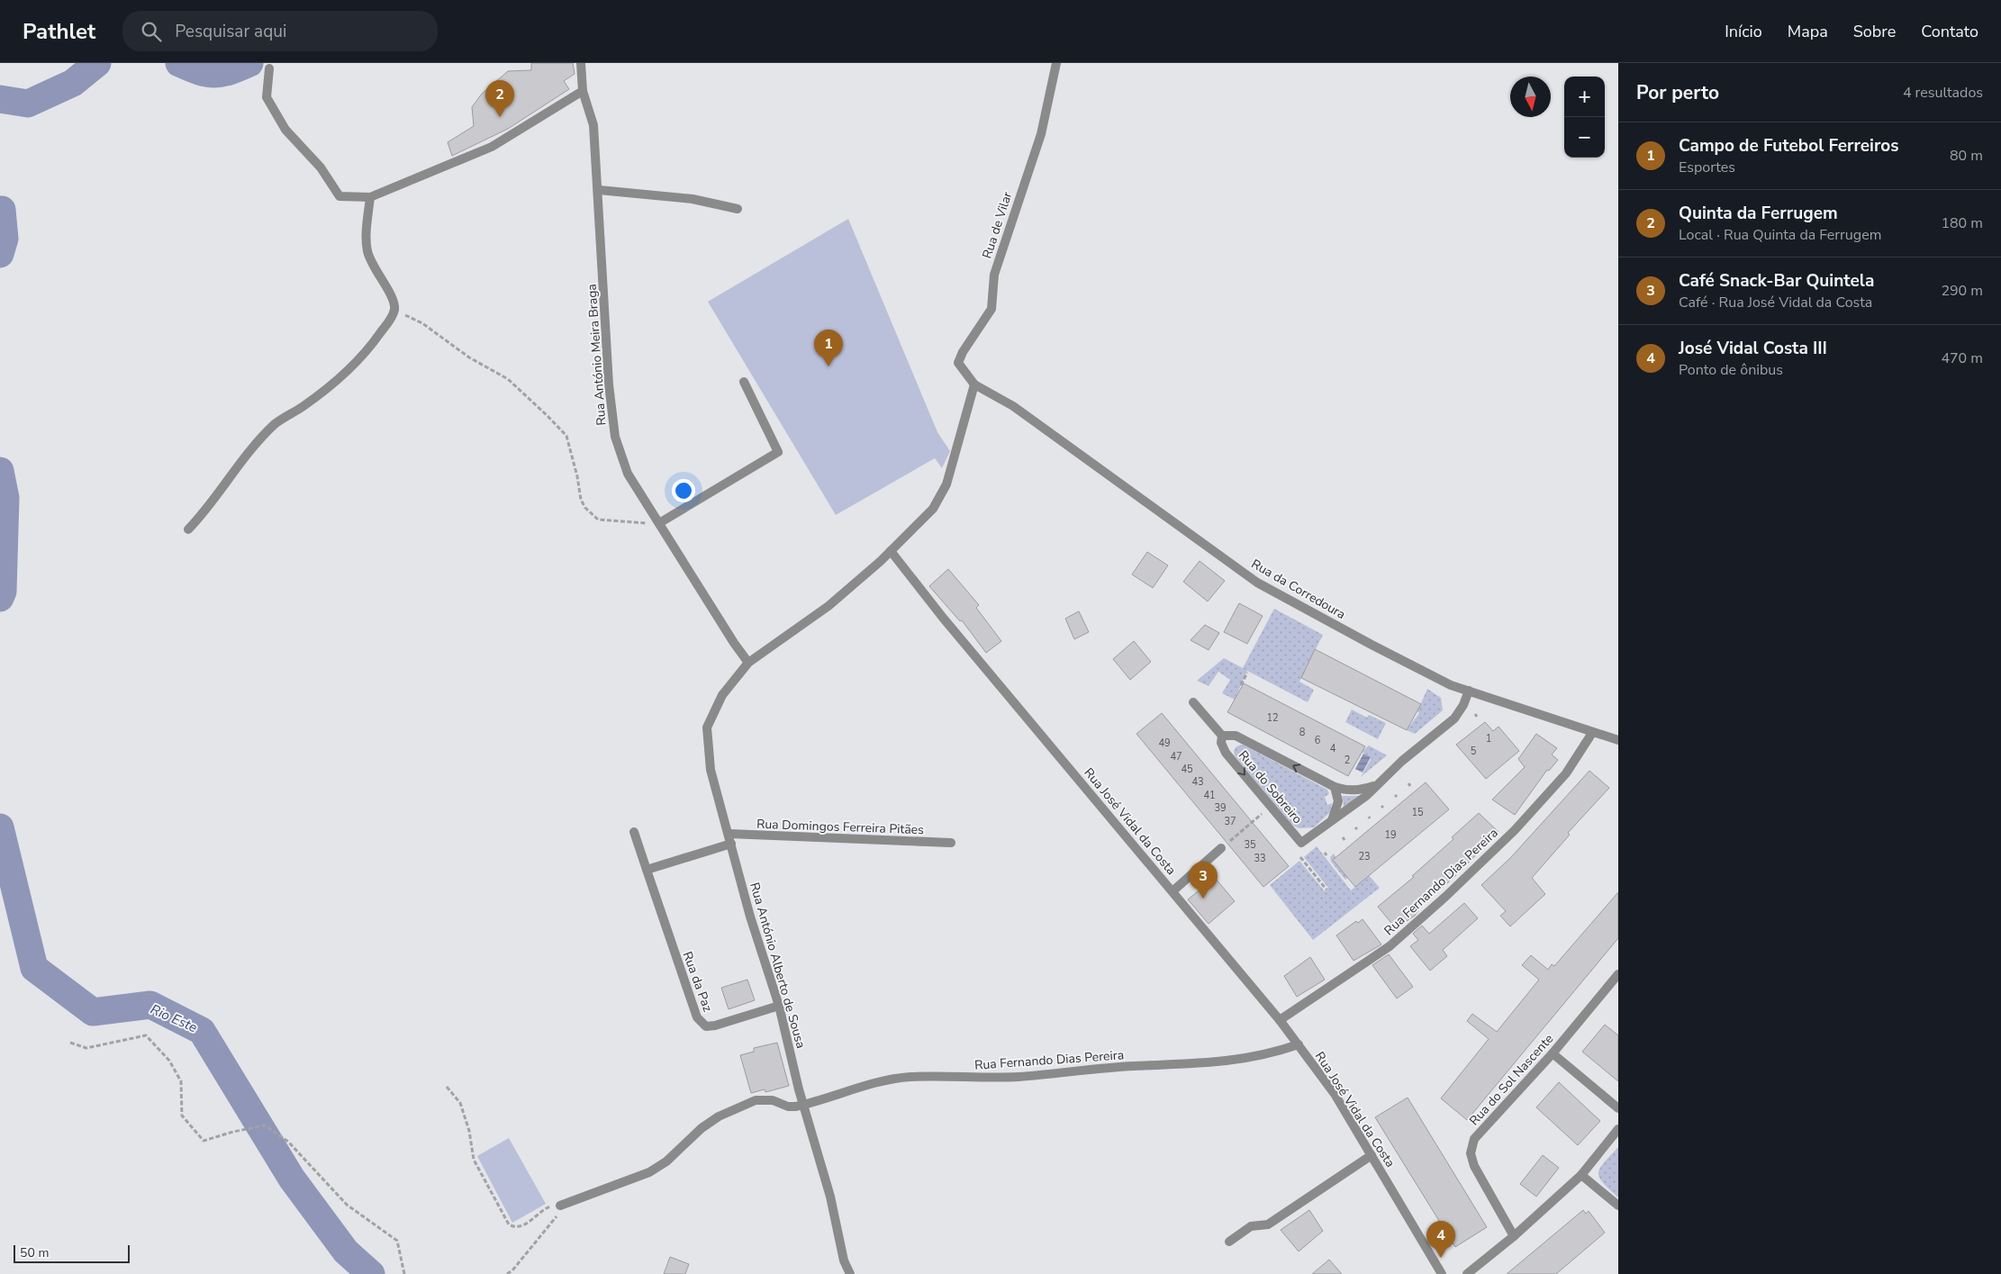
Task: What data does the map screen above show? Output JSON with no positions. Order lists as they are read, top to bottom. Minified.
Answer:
{"streets":{"street":["Rua de Vilar","Rua António Meira Braga","Rua da Corredoura","Rua do Sobreiro","Rua José Vidal da Costa","Rua Domingos Ferreira Pitães","Rua Fernando Dias Pereira","Rua António Alberto de Sousa","Rua da Paz","Rua do Sol Nascente"]},"crossings":[["Rua de Vilar","Rua da Corredoura"],["Rua António Meira Braga","Rua António Alberto de Sousa"],["Rua da Corredoura","Rua do Sobreiro"],["Rua da Corredoura","Rua Fernando Dias Pereira"],["Rua José Vidal da Costa","Rua Fernando Dias Pereira"],["Rua Domingos Ferreira Pitães","Rua António Alberto de Sousa"],["Rua Fernando Dias Pereira","Rua António Alberto de Sousa"],["Rua António Alberto de Sousa","Rua da Paz"]],"water":["Rio Este"],"house_numbers":["12","8","1","6","49","4","5","47","2","45","43","41","39","15","37","19","35","23","33"],"scale_bar":"50 m","north":"bottom","page":{"header":"Pathlet","search":"Pesquisar aqui","nav":["Início","Mapa","Sobre","Contato"],"heading":["Por perto","4 resultados"],"map_buttons":["+","−"],"pins":["2","1","3","4"],"list":[{"mark":"1","name":"Campo de Futebol Ferreiros","note":"Esportes","value":"80 m"},{"mark":"2","name":"Quinta da Ferrugem","note":"Local · Rua Quinta da Ferrugem","value":"180 m"},{"mark":"3","name":"Café Snack-Bar Quintela","note":"Café · Rua José Vidal da Costa","value":"290 m"},{"mark":"4","name":"José Vidal Costa III","note":"Ponto de ônibus","value":"470 m"}],"scale":"50 m"}}
